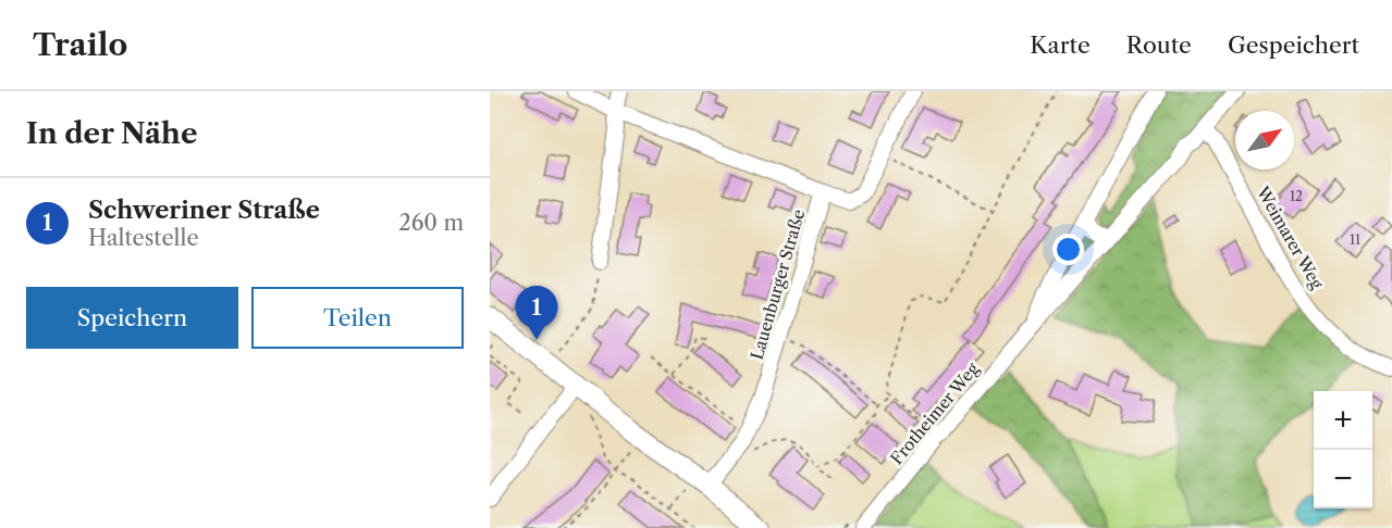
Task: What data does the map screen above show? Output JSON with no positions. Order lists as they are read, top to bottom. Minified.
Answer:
{"streets":{"street":["Weimarer Weg","Lauenburger Straße","Frotheimer Weg"]},"crossings":[["Weimarer Weg","Frotheimer Weg"]],"house_numbers":["12","11"],"north":"top right","page":{"header":"Trailo","nav":["Karte","Route","Gespeichert"],"heading":"In der Nähe","list":[{"mark":"1","name":"Schweriner Straße","note":"Haltestelle","value":"260 m"}],"buttons":["Speichern","Teilen"],"pins":"1","map_buttons":["+","−"]}}
